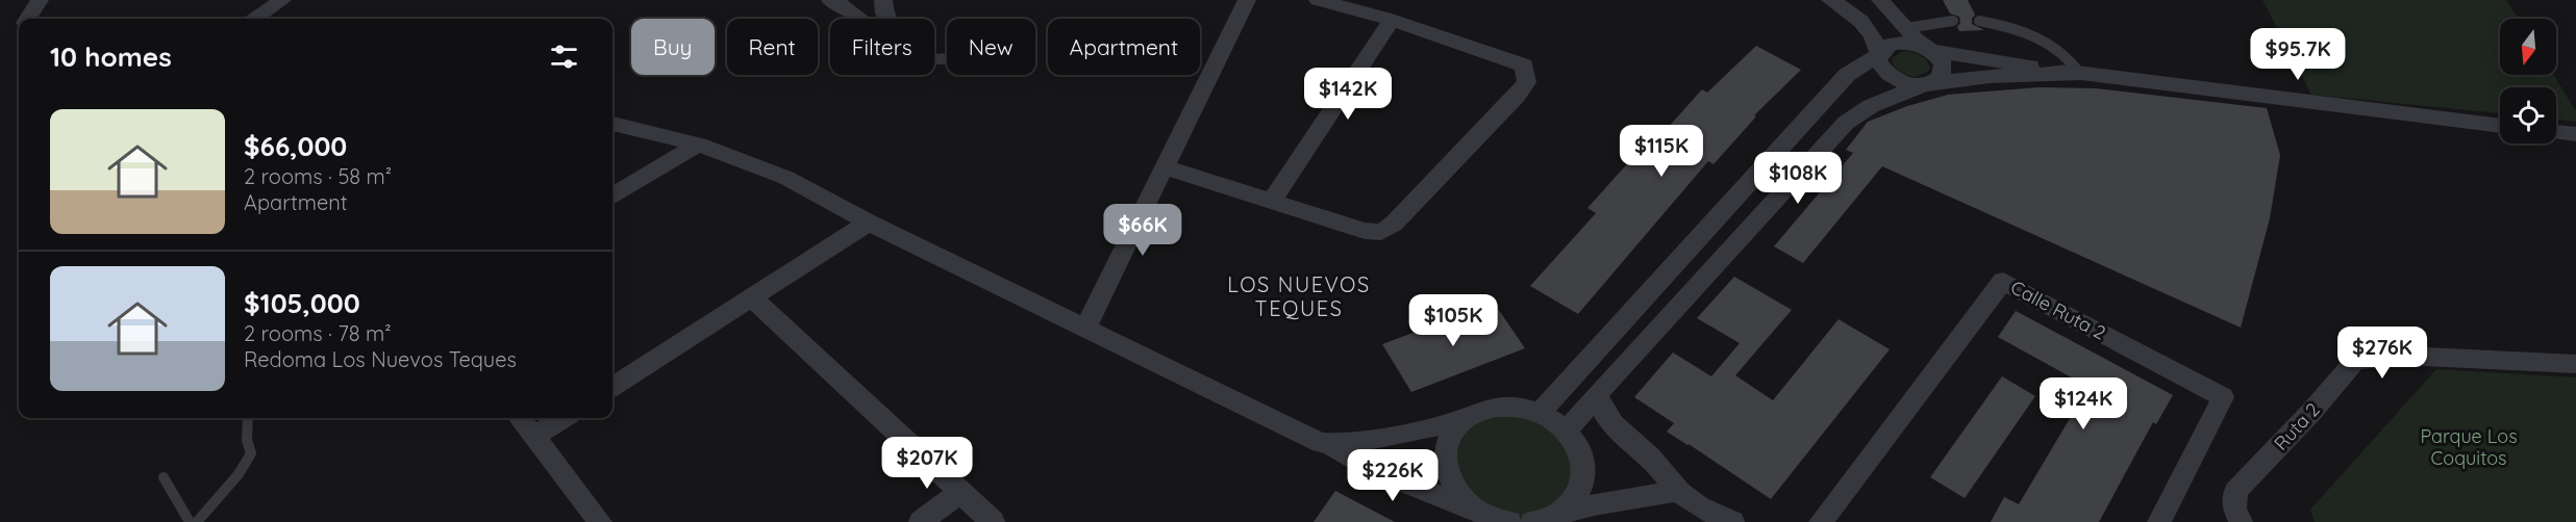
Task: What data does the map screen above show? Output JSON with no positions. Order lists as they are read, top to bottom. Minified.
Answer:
{"streets":{"street":["Calle Ruta 2","Ruta 2"]},"districts":["LOS NUEVOS TEQUES"],"parks":["Parque Los Coquitos"],"north":"bottom","page":{"chip":["Buy","Rent","Filters","New","Apartment"],"heading":"10 homes","price":["$95.7K","$142K","$115K","$108K","$66K","$105K","$276K","$124K","$207K","$226K"],"list":[{"name":"$66,000","note":"2 rooms · 58 m² · Apartment"},{"name":"$105,000","note":"2 rooms · 78 m² · Redoma Los Nuevos Teques"}]}}
